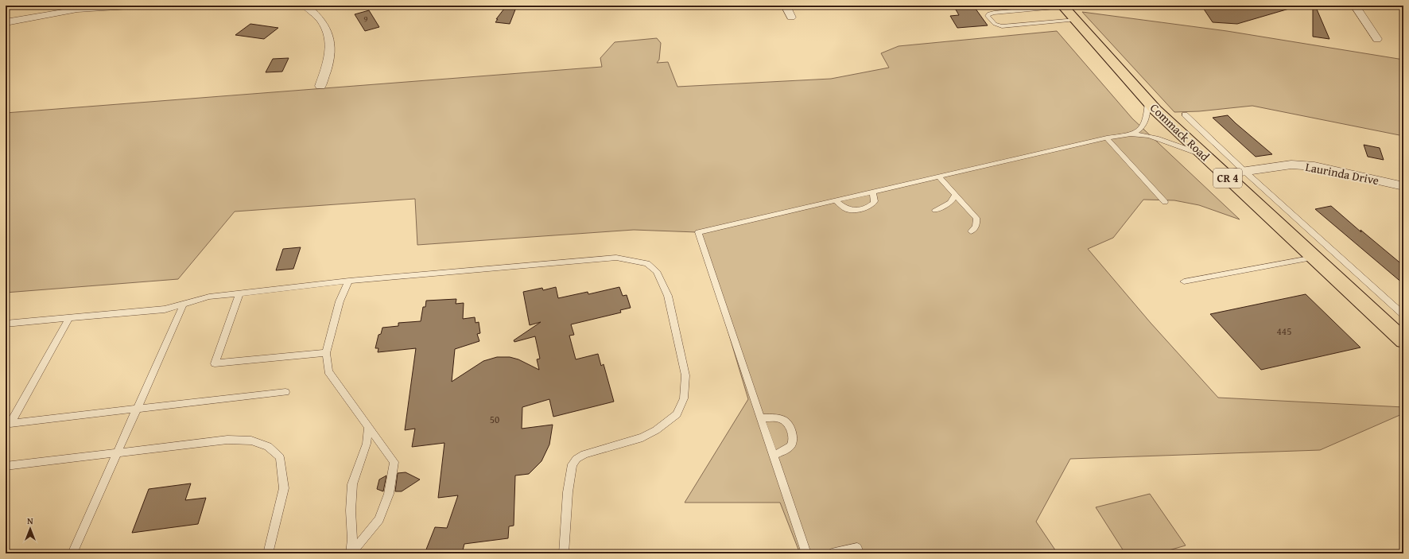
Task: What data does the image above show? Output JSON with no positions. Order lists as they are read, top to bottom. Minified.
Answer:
{"streets":{"main road":["Commack Road","CR 4"],"street":["Laurinda Drive"]},"crossings":[["Commack Road","Laurinda Drive"]],"house_numbers":["9","445","50"],"north":"top"}
